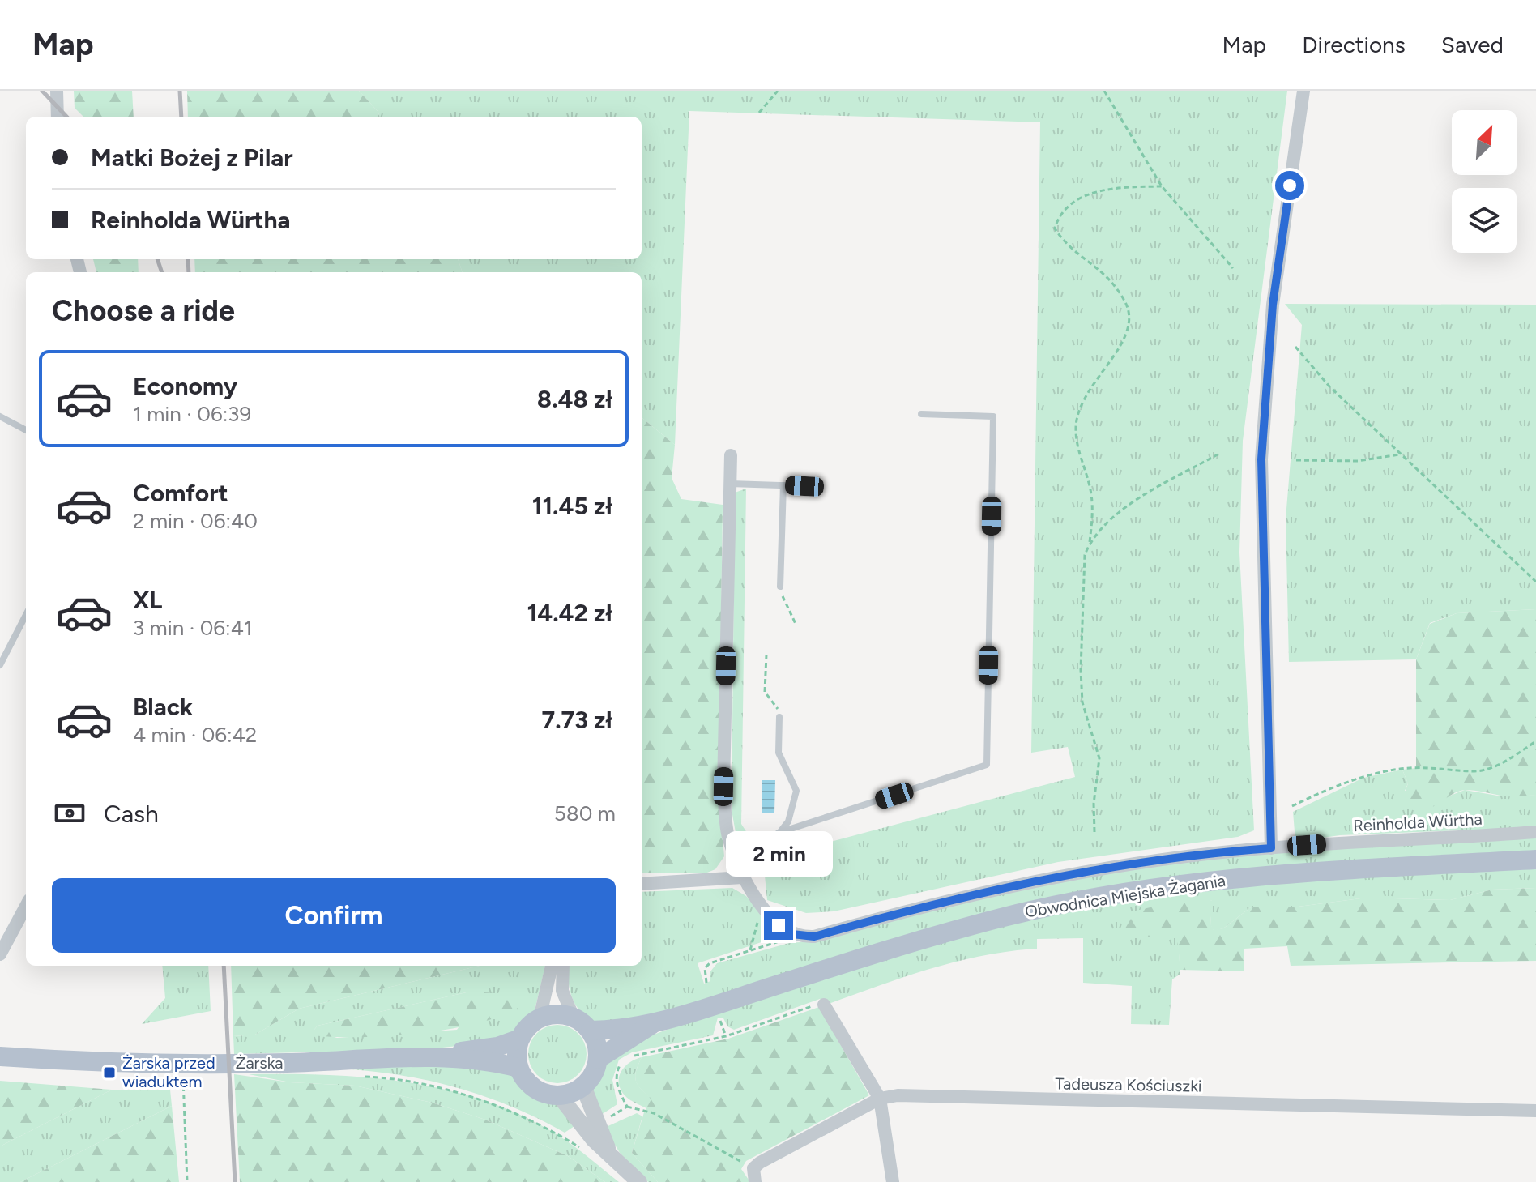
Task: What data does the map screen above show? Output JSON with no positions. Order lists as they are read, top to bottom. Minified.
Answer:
{"streets":{"main road":["Obwodnica Miejska Żagania","Żarska"],"street":["Reinholda Würtha","Tadeusza Kościuszki"]},"crossings":[["Obwodnica Miejska Żagania","Żarska"]],"places":{"transit":["Żarska przed wiaduktem"]},"north":"top right","page":{"header":"Map","nav":["Map","Directions","Saved"],"banner":["Matki Bożej z Pilar","Reinholda Würtha"],"heading":"Choose a ride","list":[{"name":"Economy","note":"1 min · 06:39","value":"8.48 zł"},{"name":"Comfort","note":"2 min · 06:40","value":"11.45 zł"},{"name":"XL","note":"3 min · 06:41","value":"14.42 zł"},{"name":"Black","note":"4 min · 06:42","value":"7.73 zł"}],"pay":["Cash","580 m"],"bubble":"2 min","buttons":"Confirm"}}
